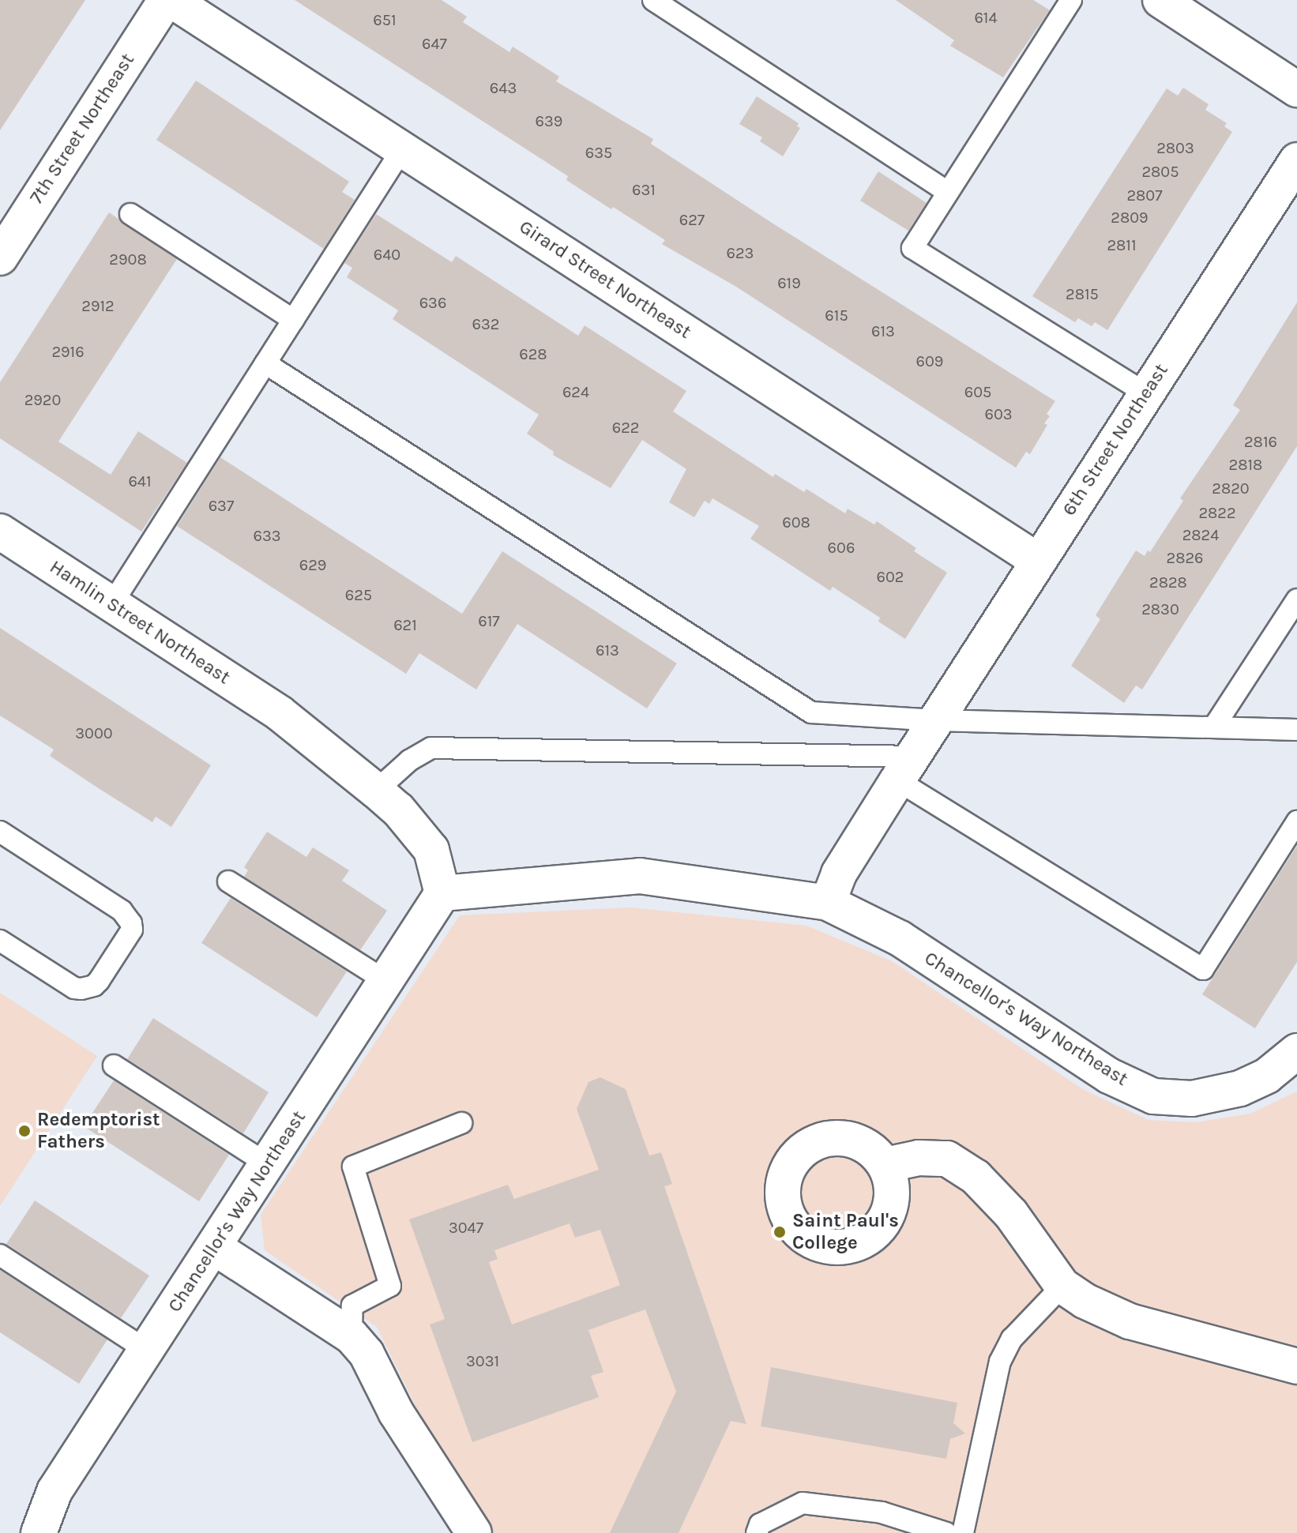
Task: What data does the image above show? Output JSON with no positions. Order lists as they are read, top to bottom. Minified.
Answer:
{"streets":{"street":["7th Street Northeast","Girard Street Northeast","6th Street Northeast","Hamlin Street Northeast","Chancellor's Way Northeast"]},"crossings":[["Girard Street Northeast","6th Street Northeast"]],"places":["Redemptorist Fathers","Saint Paul's College"],"house_numbers":["614","651","647","643","639","2803","635","2805","631","2807","2809","627","2811","623","640","2908","619","2815","636","2912","615","632","613","2916","628","609","624","605","2920","603","622","2816","2818","641","2820","637","2822","608","2824","633","606","2826","629","602","2828","625","2830","617","621","613","3000","3047","3031"]}
